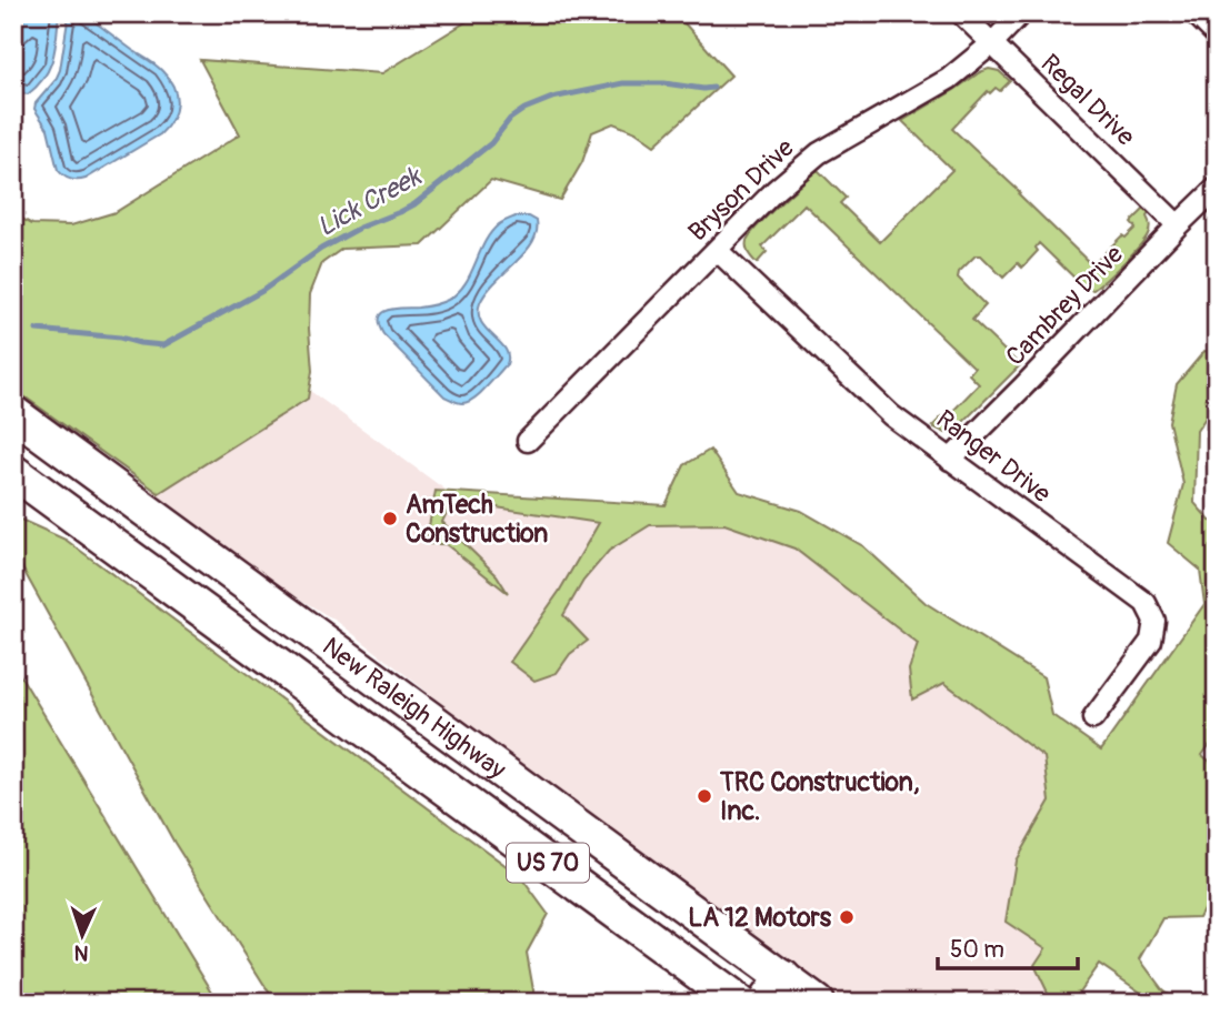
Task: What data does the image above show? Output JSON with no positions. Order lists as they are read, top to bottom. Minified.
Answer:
{"streets":{"highway":["New Raleigh Highway","US 70"],"street":["Regal Drive","Bryson Drive","Cambrey Drive","Ranger Drive"]},"crossings":[["Regal Drive","Bryson Drive"],["Regal Drive","Cambrey Drive"],["Bryson Drive","Ranger Drive"],["Cambrey Drive","Ranger Drive"]],"water":["Lick Creek"],"places":["AmTech Construction","TRC Construction, Inc.","LA 12 Motors"],"scale_bar":"50 m","north":"bottom"}
